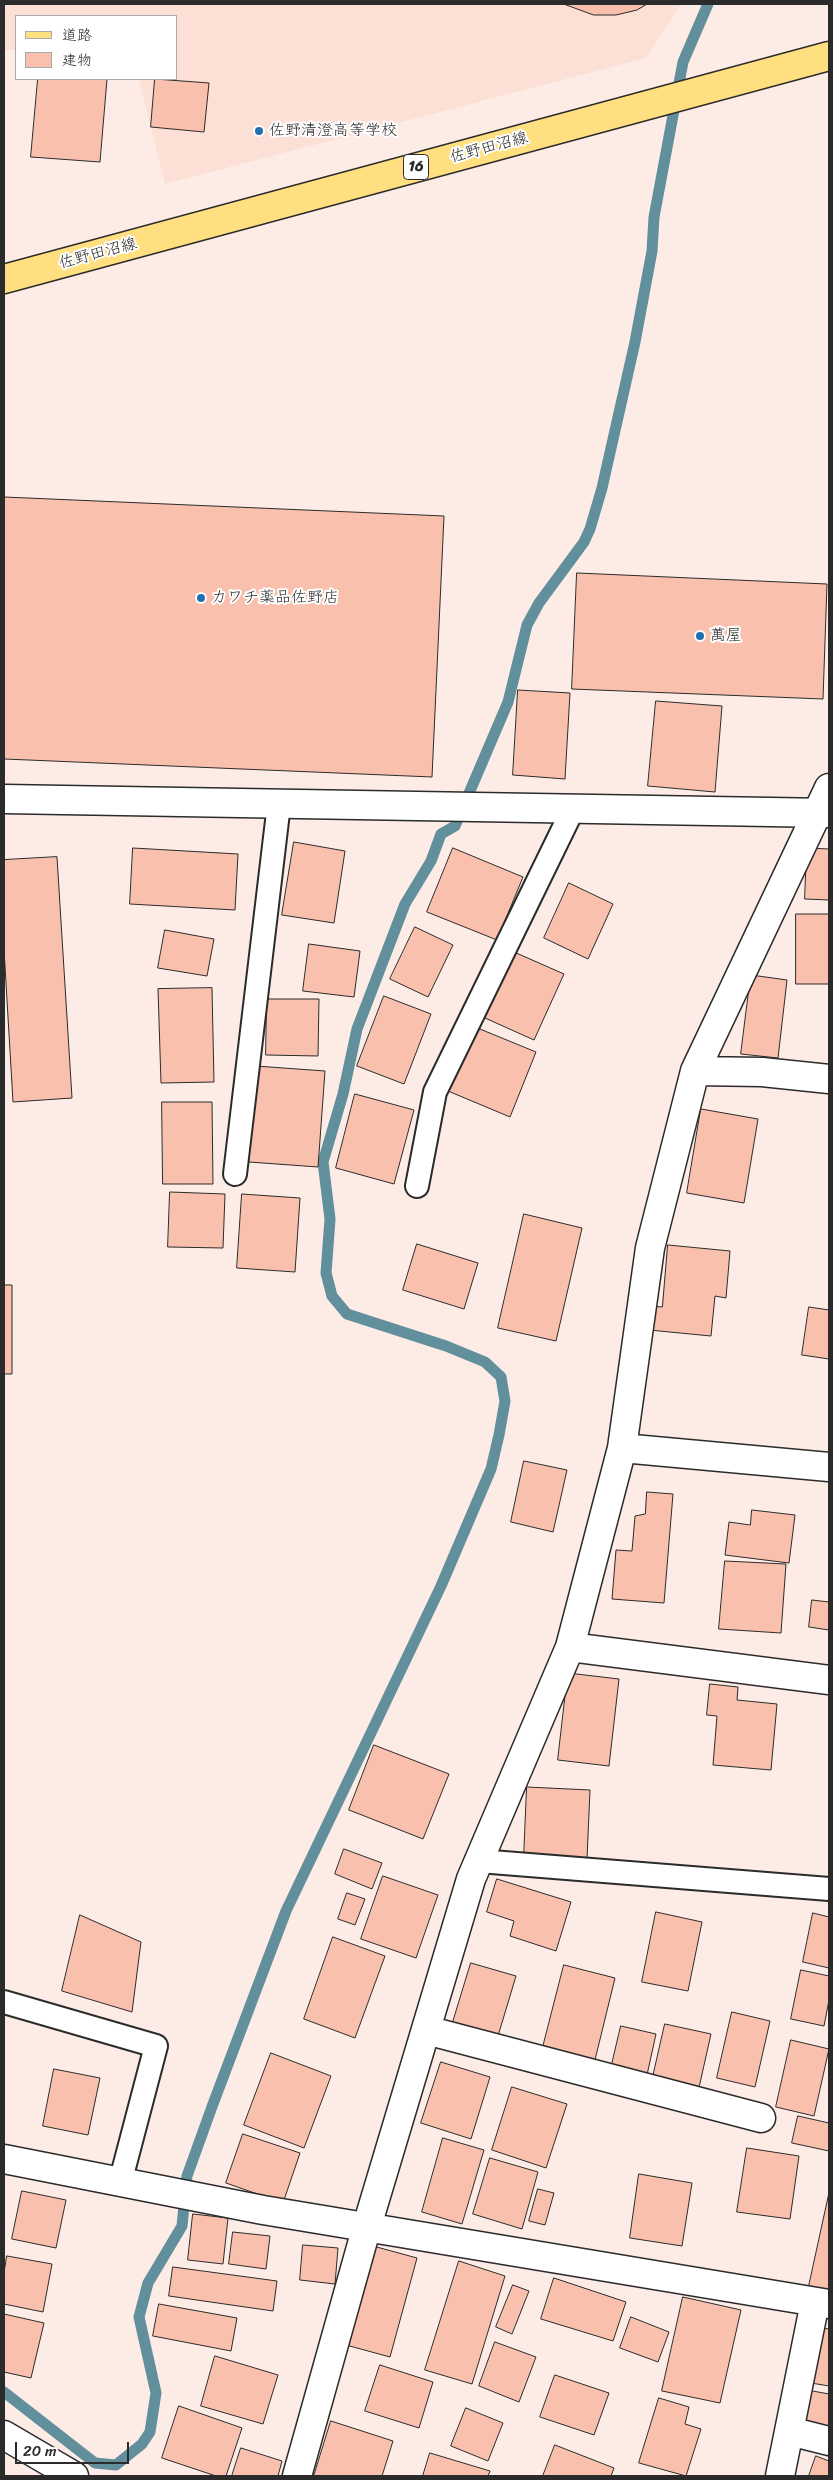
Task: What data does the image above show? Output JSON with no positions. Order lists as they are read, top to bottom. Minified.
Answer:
{"streets":{"main road":["佐野田沼線","16"]},"places":["佐野清澄高等学校","カワチ薬品佐野店","萬屋"],"legend":["道路","建物"],"scale_bar":"20 m"}
